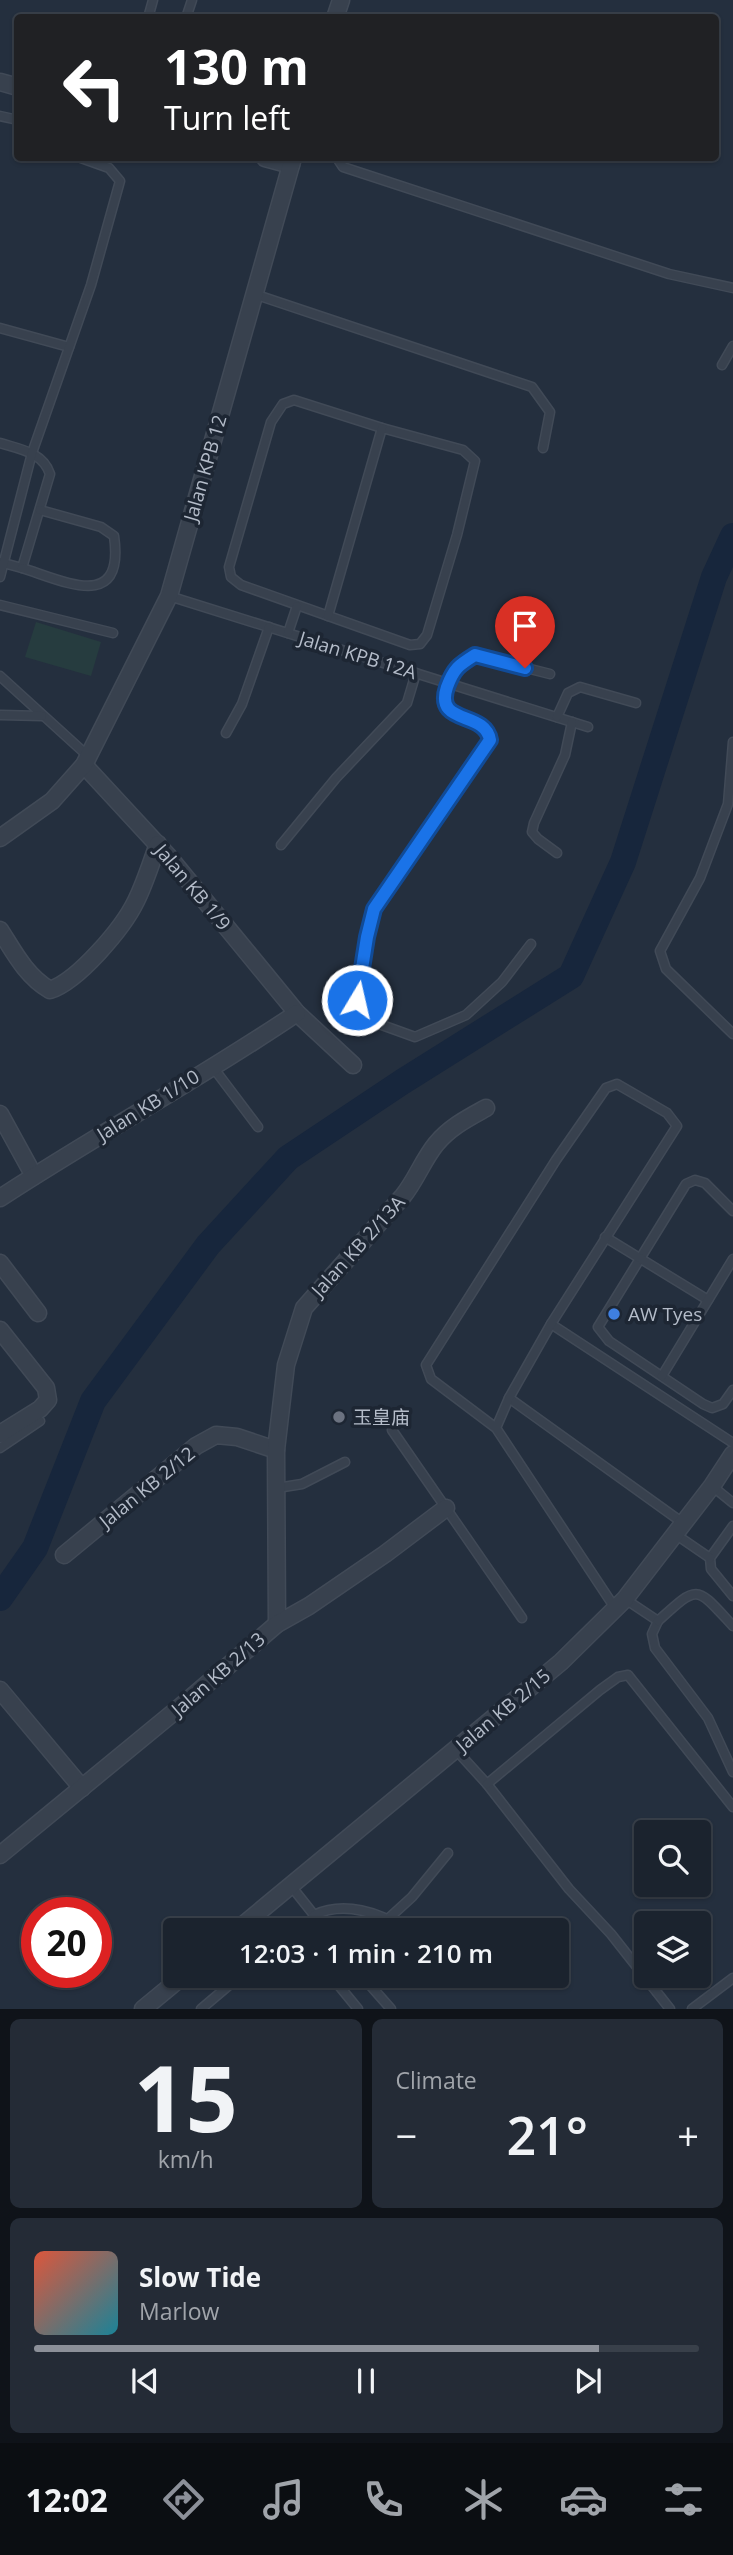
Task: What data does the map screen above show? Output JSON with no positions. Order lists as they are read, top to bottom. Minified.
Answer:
{"streets":{"street":["Jalan KPB 12","Jalan KB 1/9","Jalan KB 1/10","Jalan KB 2/13A","Jalan KB 2/12","Jalan KB 2/13","Jalan KB 2/15"],"lane":["Jalan KPB 12A"]},"crossings":[["Jalan KPB 12","Jalan KPB 12A"],["Jalan KPB 12","Jalan KB 1/9"],["Jalan KB 1/9","Jalan KB 1/10"],["Jalan KB 2/13A","Jalan KB 2/12"],["Jalan KB 2/13A","Jalan KB 2/13"]],"places":["AW Tyes","玉皇庙"],"page":{"turn":["130 m","Turn left"],"limit":"20","trip":"12:03 · 1 min · 210 m","tile":[["15","km/h"],"Climate"],"heat":["−","21°","+"],"song":["Slow Tide","Marlow"],"tabs":"12:02"}}
